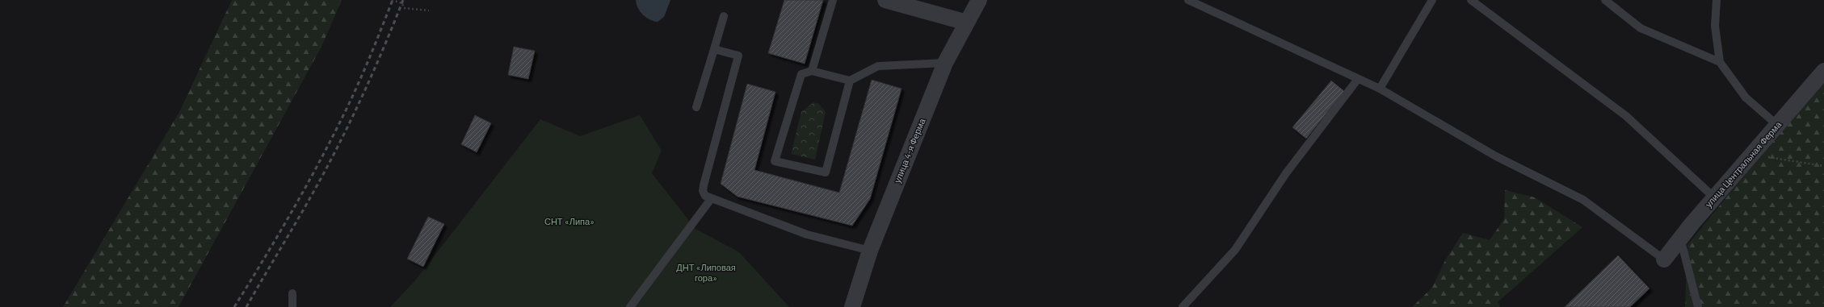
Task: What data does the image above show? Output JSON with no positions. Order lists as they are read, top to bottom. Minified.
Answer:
{"streets":{"street":["улица 4-я Ферма","улица Центральная Ферма"]},"parks":["СНТ «Липа»","ДНТ «Липовая гора»"]}
